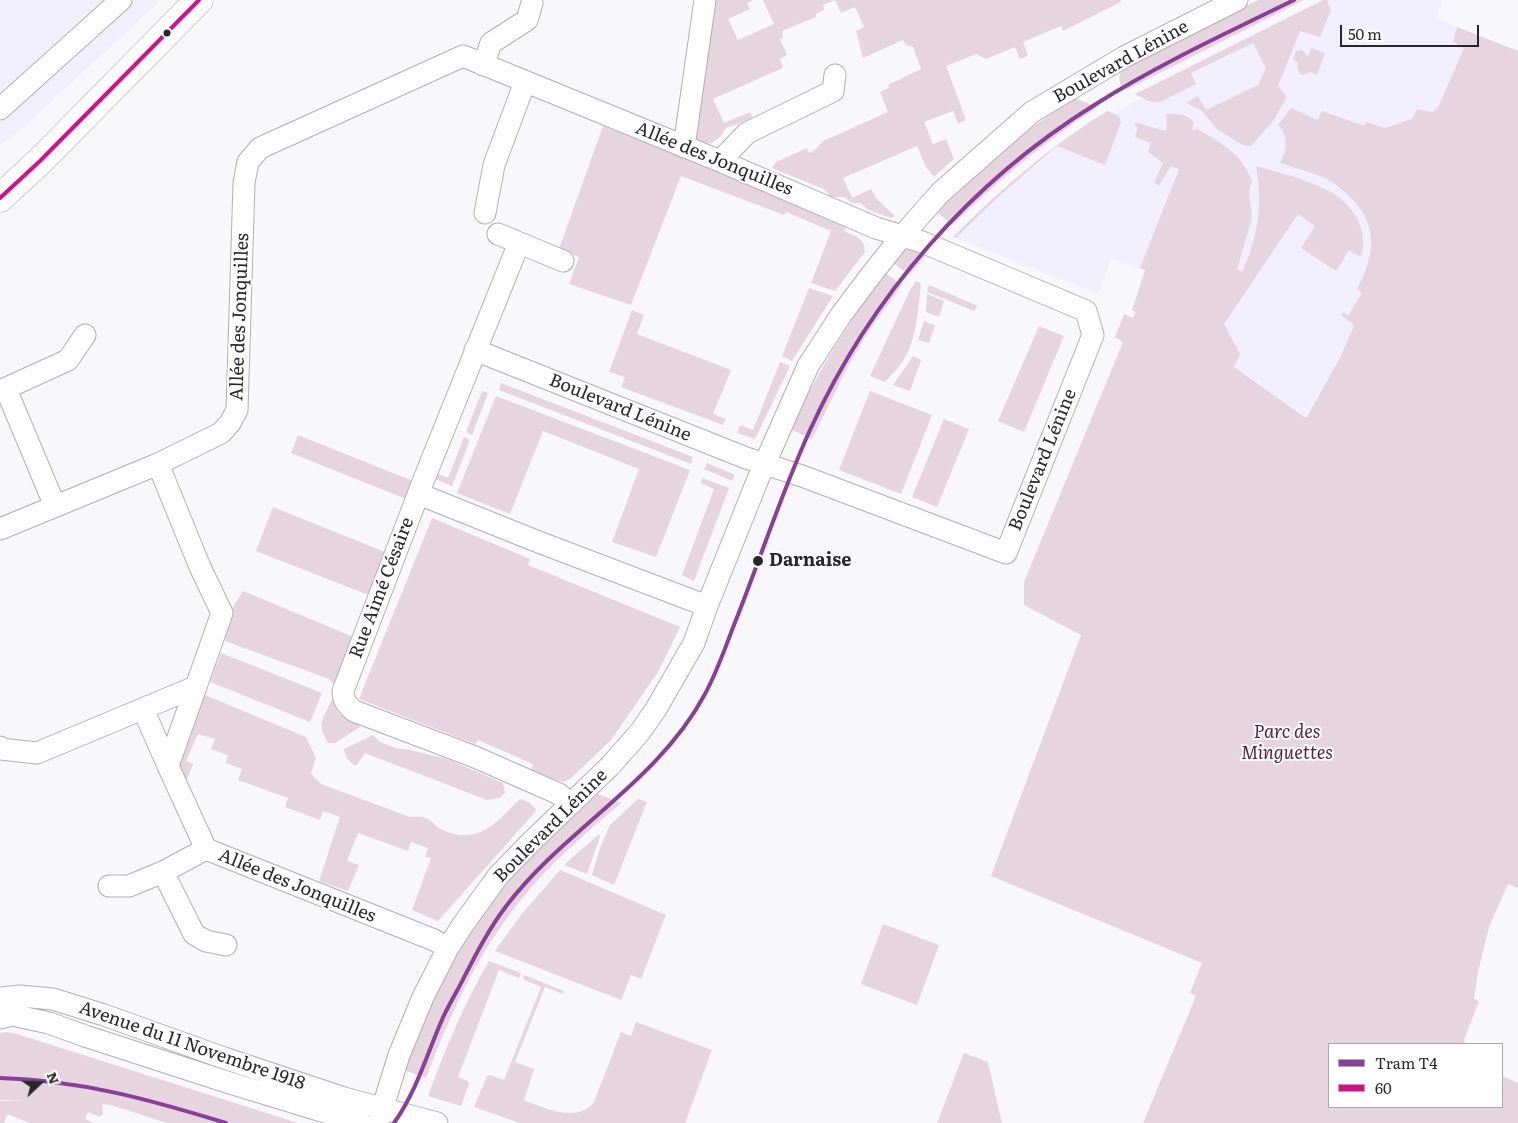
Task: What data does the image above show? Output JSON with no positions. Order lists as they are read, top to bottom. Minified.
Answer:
{"streets":{"street":["Boulevard Lénine","Allée des Jonquilles","Rue Aimé Césaire","Avenue du 11 Novembre 1918"]},"crossings":[["Boulevard Lénine","Allée des Jonquilles"],["Boulevard Lénine","Rue Aimé Césaire"],["Boulevard Lénine","Avenue du 11 Novembre 1918"]],"parks":["Parc des Minguettes"],"places":["Darnaise"],"lines":["tram line T4","transit line 60"],"legend":["Tram T4","60"],"scale_bar":"50 m","north":"right"}
